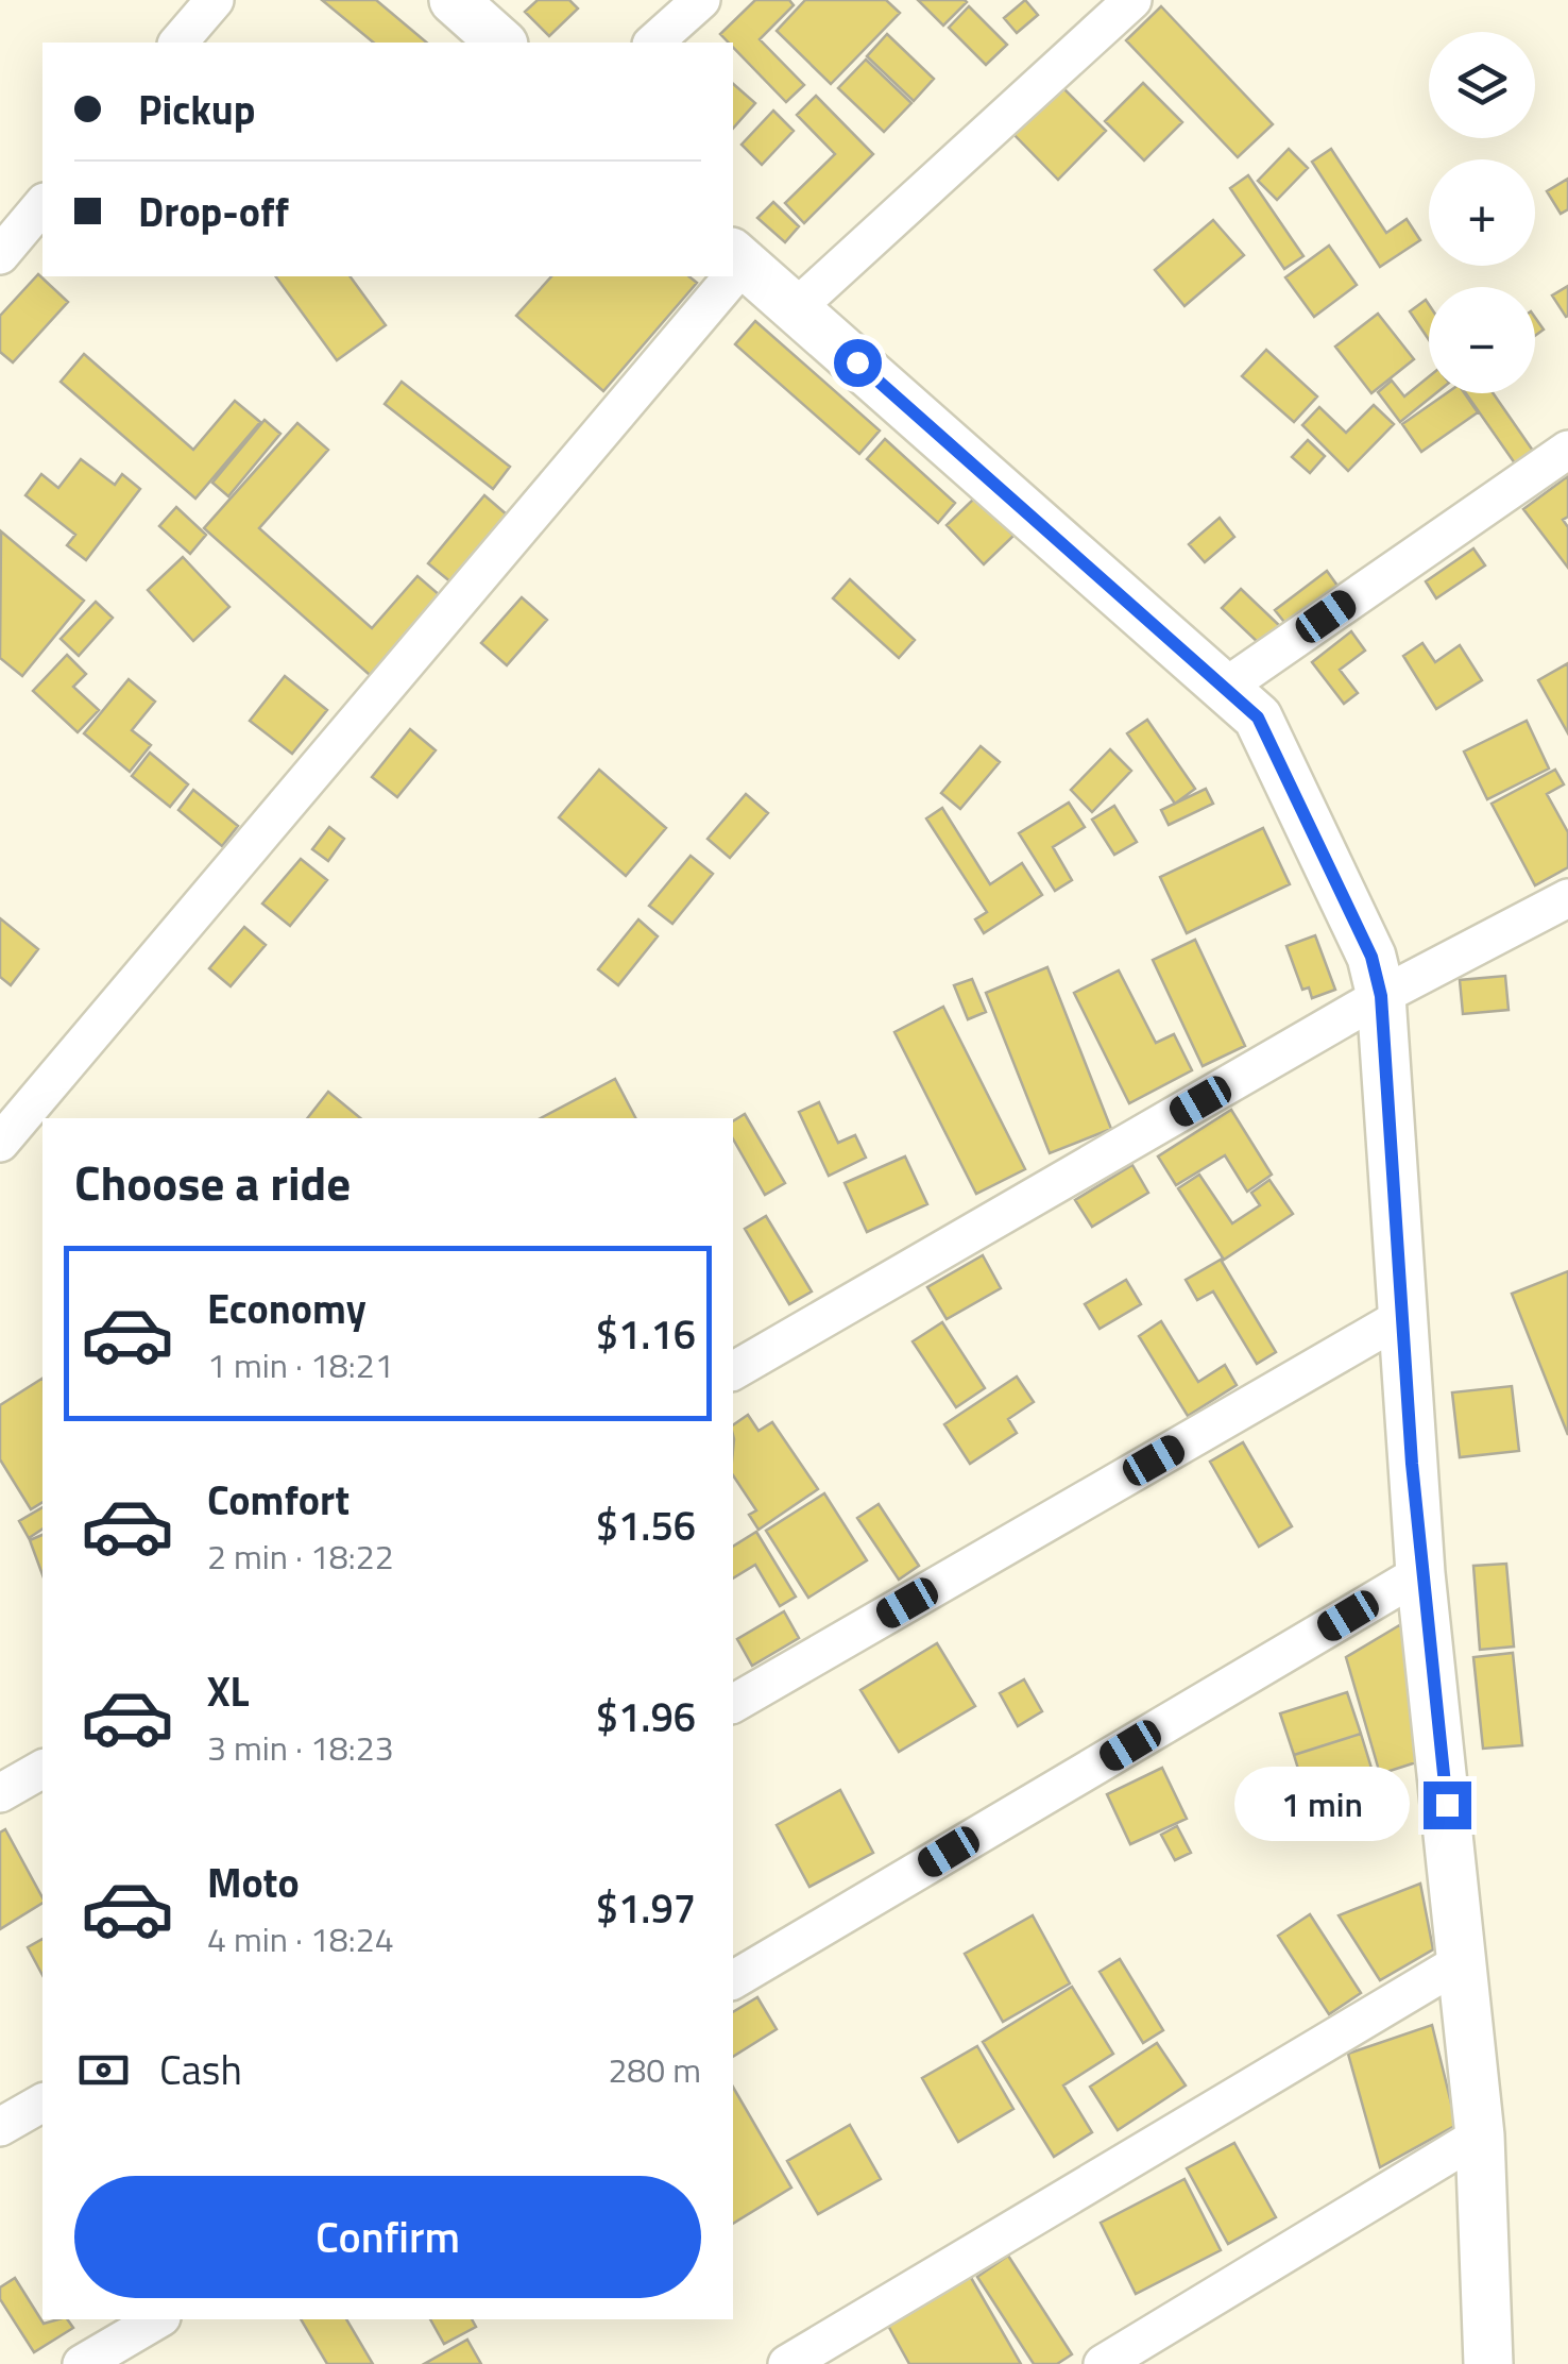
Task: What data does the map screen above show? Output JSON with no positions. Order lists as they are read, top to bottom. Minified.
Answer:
{"page":{"map_buttons":["+","−"],"banner":["Pickup","Drop-off"],"heading":"Choose a ride","list":[{"name":"Economy","note":"1 min · 18:21","value":"$1.16"},{"name":"Comfort","note":"2 min · 18:22","value":"$1.56"},{"name":"XL","note":"3 min · 18:23","value":"$1.96"},{"name":"Moto","note":"4 min · 18:24","value":"$1.97"}],"bubble":"1 min","pay":["Cash","280 m"],"buttons":"Confirm"}}
